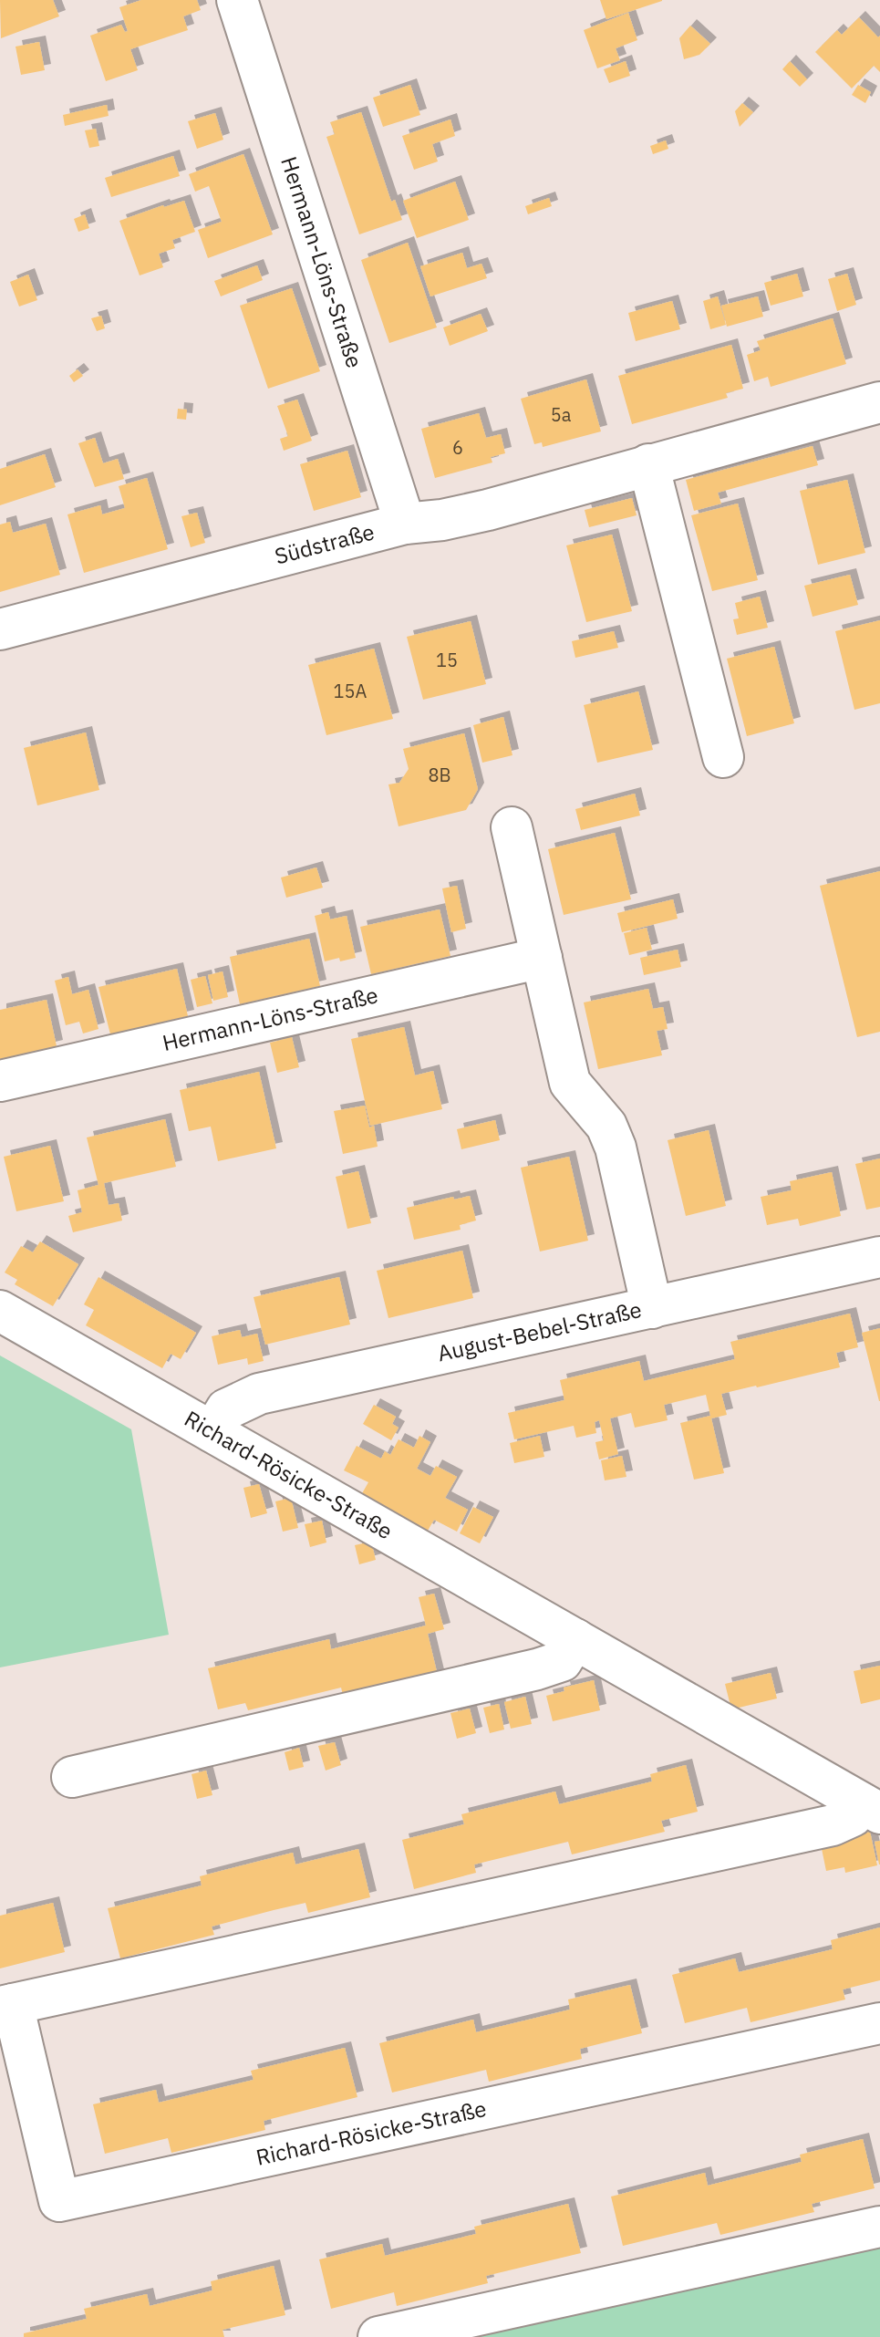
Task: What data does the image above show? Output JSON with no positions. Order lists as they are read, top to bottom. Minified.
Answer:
{"streets":{"street":["Hermann-Löns-Straße","Südstraße","August-Bebel-Straße","Richard-Rösicke-Straße"]},"crossings":[["Hermann-Löns-Straße","Südstraße"],["August-Bebel-Straße","Richard-Rösicke-Straße"]],"house_numbers":["5a","6","15","15A","8B"]}
